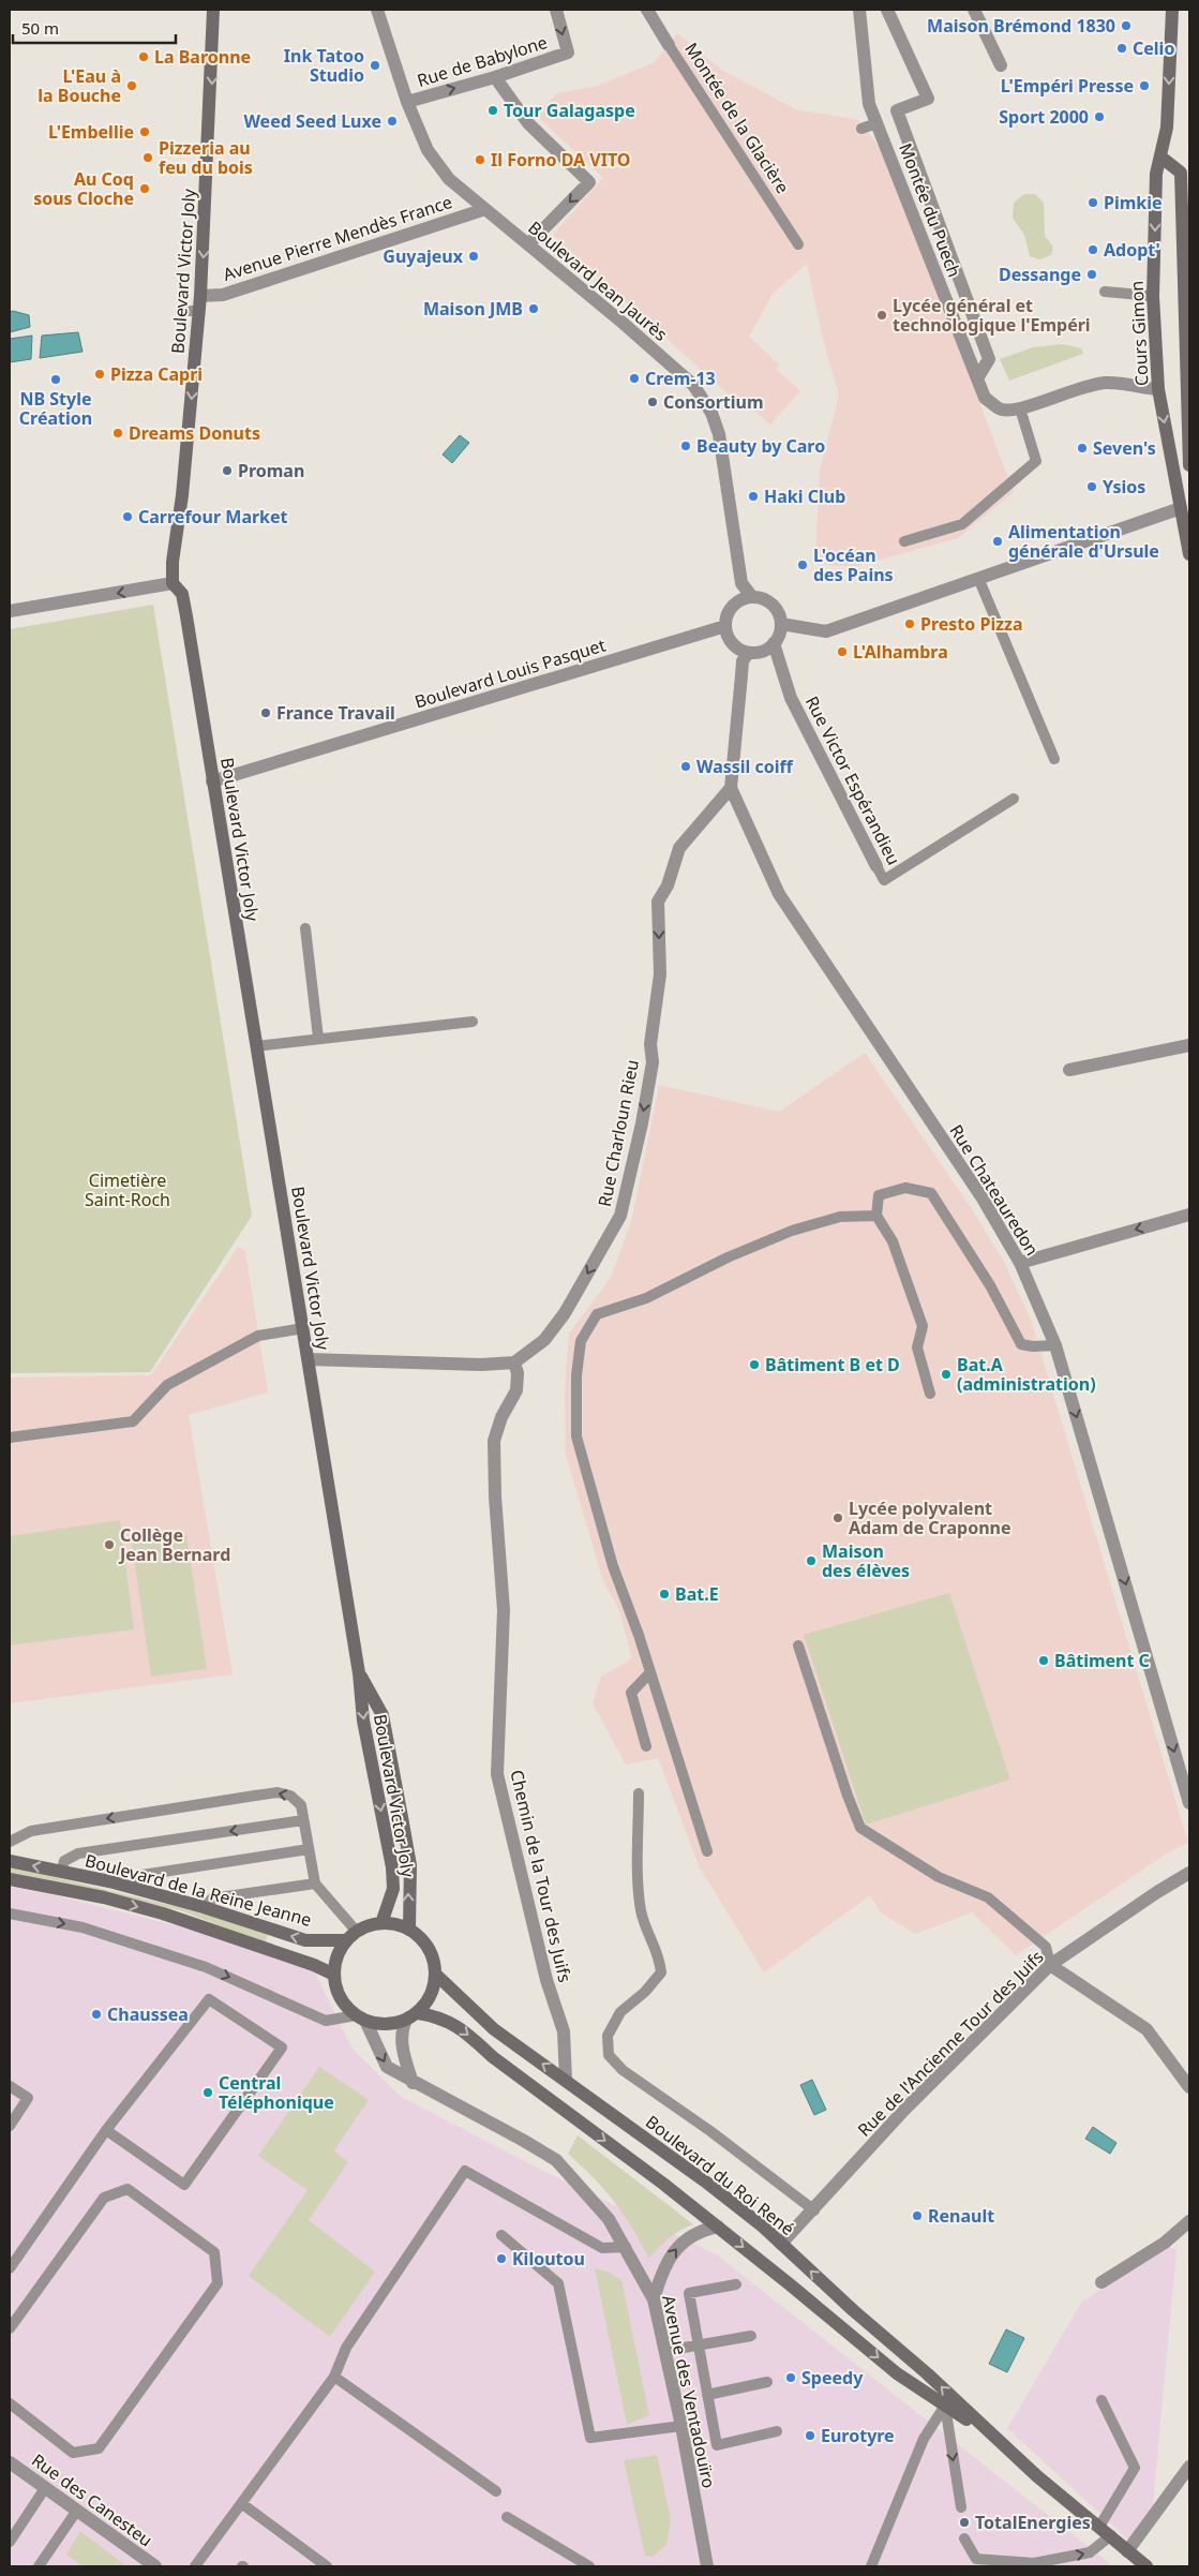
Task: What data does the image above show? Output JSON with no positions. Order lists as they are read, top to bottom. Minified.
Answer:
{"streets":{"main road":["Boulevard Victor Joly","Cours Gimon","Boulevard de la Reine Jeanne","Boulevard du Roi René"],"street":["Rue de Babylone","Montée de la Glacière","Montée du Puech","Avenue Pierre Mendès France","Boulevard Jean Jaurès","Boulevard Louis Pasquet","Rue Victor Espérandieu","Rue Charloun Rieu","Rue Chateauredon","Chemin de la Tour des Juifs","Rue de l'Ancienne Tour des Juifs","Avenue des Ventadouïro","Rue des Canesteu"]},"crossings":[["Rue de Babylone","Boulevard Jean Jaurès"],["Montée du Puech","Cours Gimon"],["Avenue Pierre Mendès France","Boulevard Victor Joly"],["Avenue Pierre Mendès France","Boulevard Jean Jaurès"],["Boulevard Victor Joly","Boulevard Louis Pasquet"],["Boulevard Victor Joly","Boulevard de la Reine Jeanne"],["Boulevard Victor Joly","Boulevard du Roi René"],["Boulevard Victor Joly","Avenue des Ventadouïro"],["Boulevard Jean Jaurès","Boulevard Louis Pasquet"],["Boulevard Jean Jaurès","Rue Victor Espérandieu"],["Boulevard Louis Pasquet","Rue Victor Espérandieu"],["Rue Charloun Rieu","Rue Chateauredon"],["Rue Charloun Rieu","Chemin de la Tour des Juifs"],["Chemin de la Tour des Juifs","Boulevard du Roi René"],["Boulevard de la Reine Jeanne","Boulevard du Roi René"],["Boulevard de la Reine Jeanne","Avenue des Ventadouïro"],["Rue de l'Ancienne Tour des Juifs","Boulevard du Roi René"],["Boulevard du Roi René","Avenue des Ventadouïro"]],"one_way":["Rue Charloun Rieu","Rue Chateauredon"],"parks":["Cimetière Saint-Roch"],"places":["Maison Brémond 1830","Celio","La Baronne","Ink Tatoo Studio","L'Eau à la Bouche","L'Empéri Presse","Tour Galagaspe","Sport 2000","Weed Seed Luxe","L'Embellie","Pizzeria au feu du bois","Il Forno DA VITO","Au Coq sous Cloche","Pimkie","Adopt'","Guyajeux","Dessange","Maison JMB","Lycée général et technologique l'Empéri","Pizza Capri","Crem-13","NB Style Création","Consortium","Dreams Donuts","Beauty by Caro","Seven's","Proman","Ysios","Haki Club","Carrefour Market","Alimentation générale d'Ursule","L'océan des Pains","Presto Pizza","L'Alhambra","France Travail","Wassil coiff","Bâtiment B et D","Bat.A (administration)","Lycée polyvalent Adam de Craponne","Collège Jean Bernard","Maison des élèves","Bat.E","Bâtiment C","Chaussea","Central Téléphonique","Renault","Kiloutou","Speedy","Eurotyre","TotalEnergies"],"scale_bar":"50 m"}
